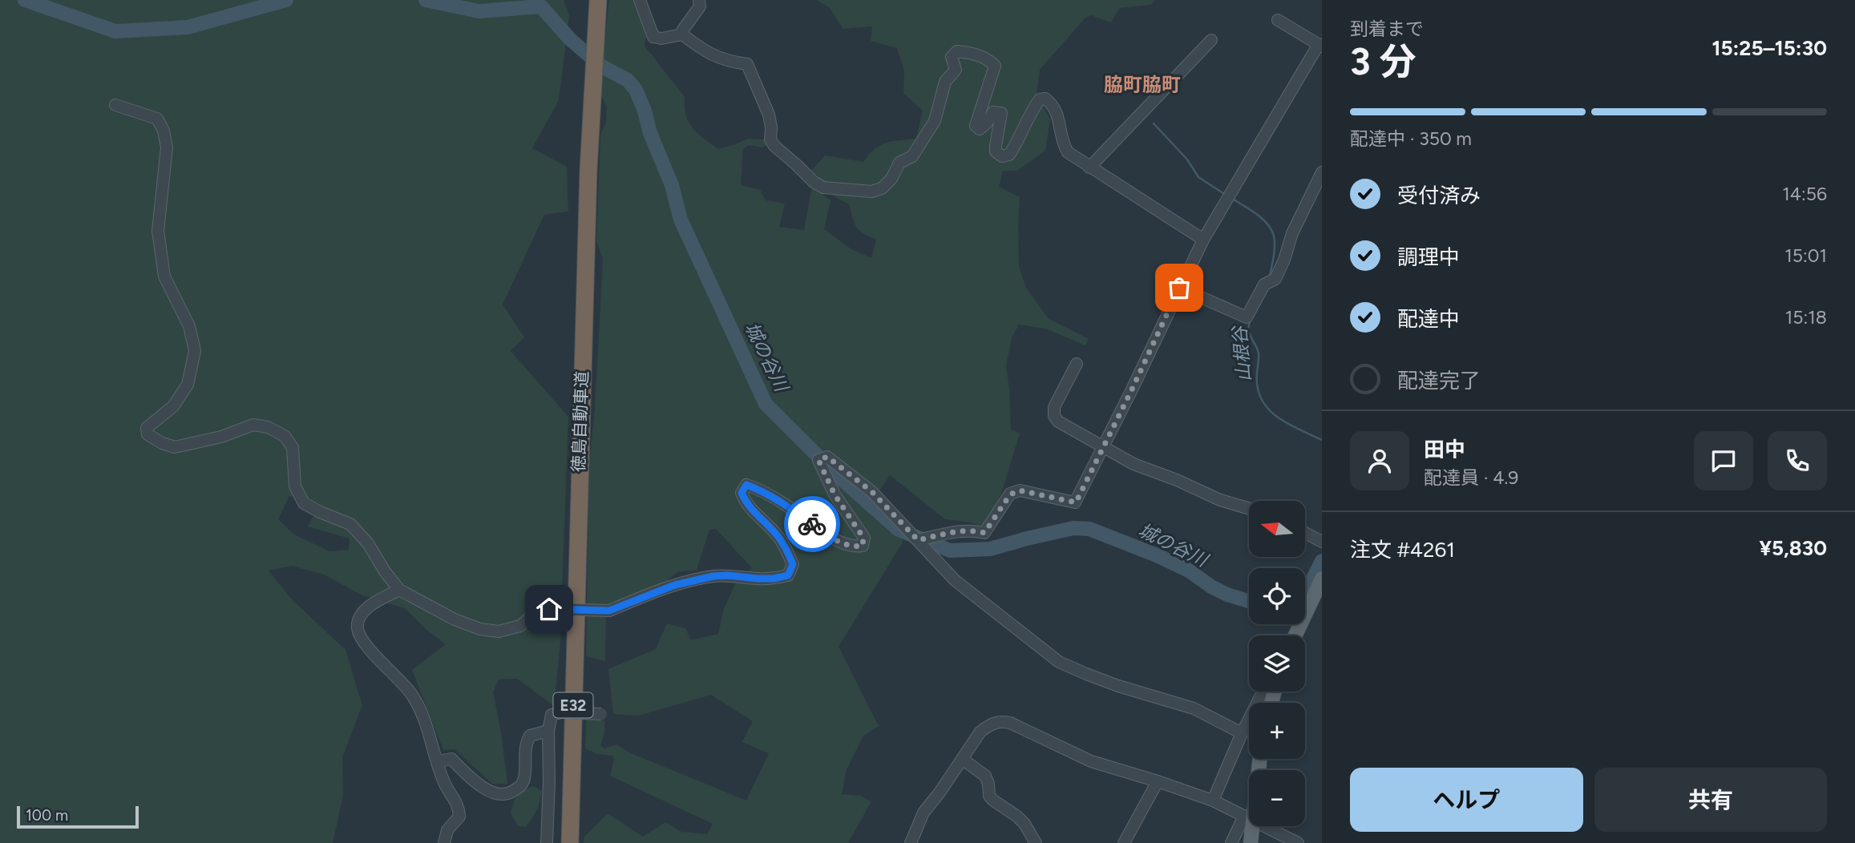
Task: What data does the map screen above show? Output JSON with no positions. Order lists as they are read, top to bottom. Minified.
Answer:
{"streets":{"highway":["徳島自動車道","E32"]},"districts":["脇町脇町"],"water":["山根谷","城の谷川"],"scale_bar":"100 m","north":"left","page":{"heading":["3 分","到着まで","15:25–15:30"],"panel":["田中","配達員 · 4.9","注文 #4261","¥5,830"],"bar":"配達中 · 350 m","list":[["受付済み","14:56"],["調理中","15:01"],["配達中","15:18"],"配達完了"],"map_buttons":["+","−"],"buttons":["ヘルプ","共有"],"scale":"100 m"}}
